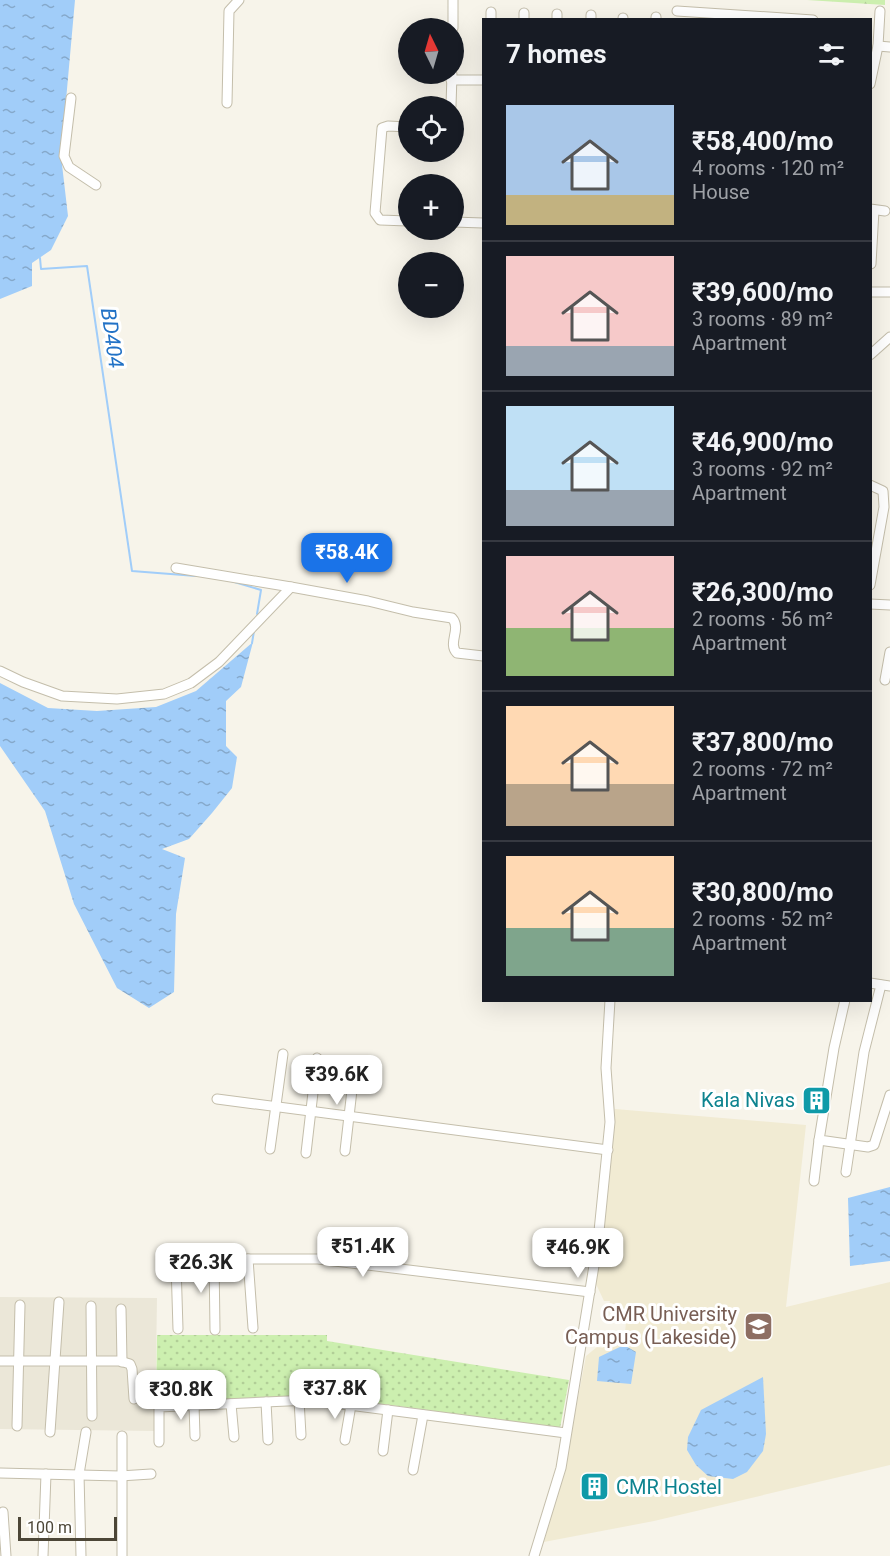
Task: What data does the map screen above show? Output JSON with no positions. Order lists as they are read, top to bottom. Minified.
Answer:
{"water":["BD404"],"places":{"building":["Kala Nivas","CMR Hostel"],"school or university":["CMR University Campus (Lakeside)"]},"scale_bar":"100 m","north":"top","page":{"map_buttons":["+","−"],"heading":"7 homes","list":[{"name":"₹58,400/mo","note":"4 rooms · 120 m² · House"},{"name":"₹39,600/mo","note":"3 rooms · 89 m² · Apartment"},{"name":"₹46,900/mo","note":"3 rooms · 92 m² · Apartment"},{"name":"₹26,300/mo","note":"2 rooms · 56 m² · Apartment"},{"name":"₹37,800/mo","note":"2 rooms · 72 m² · Apartment"},{"name":"₹30,800/mo","note":"2 rooms · 52 m² · Apartment"}],"price":["₹58.4K","₹39.6K","₹51.4K","₹46.9K","₹26.3K","₹37.8K","₹30.8K"],"scale":"100 m"}}
